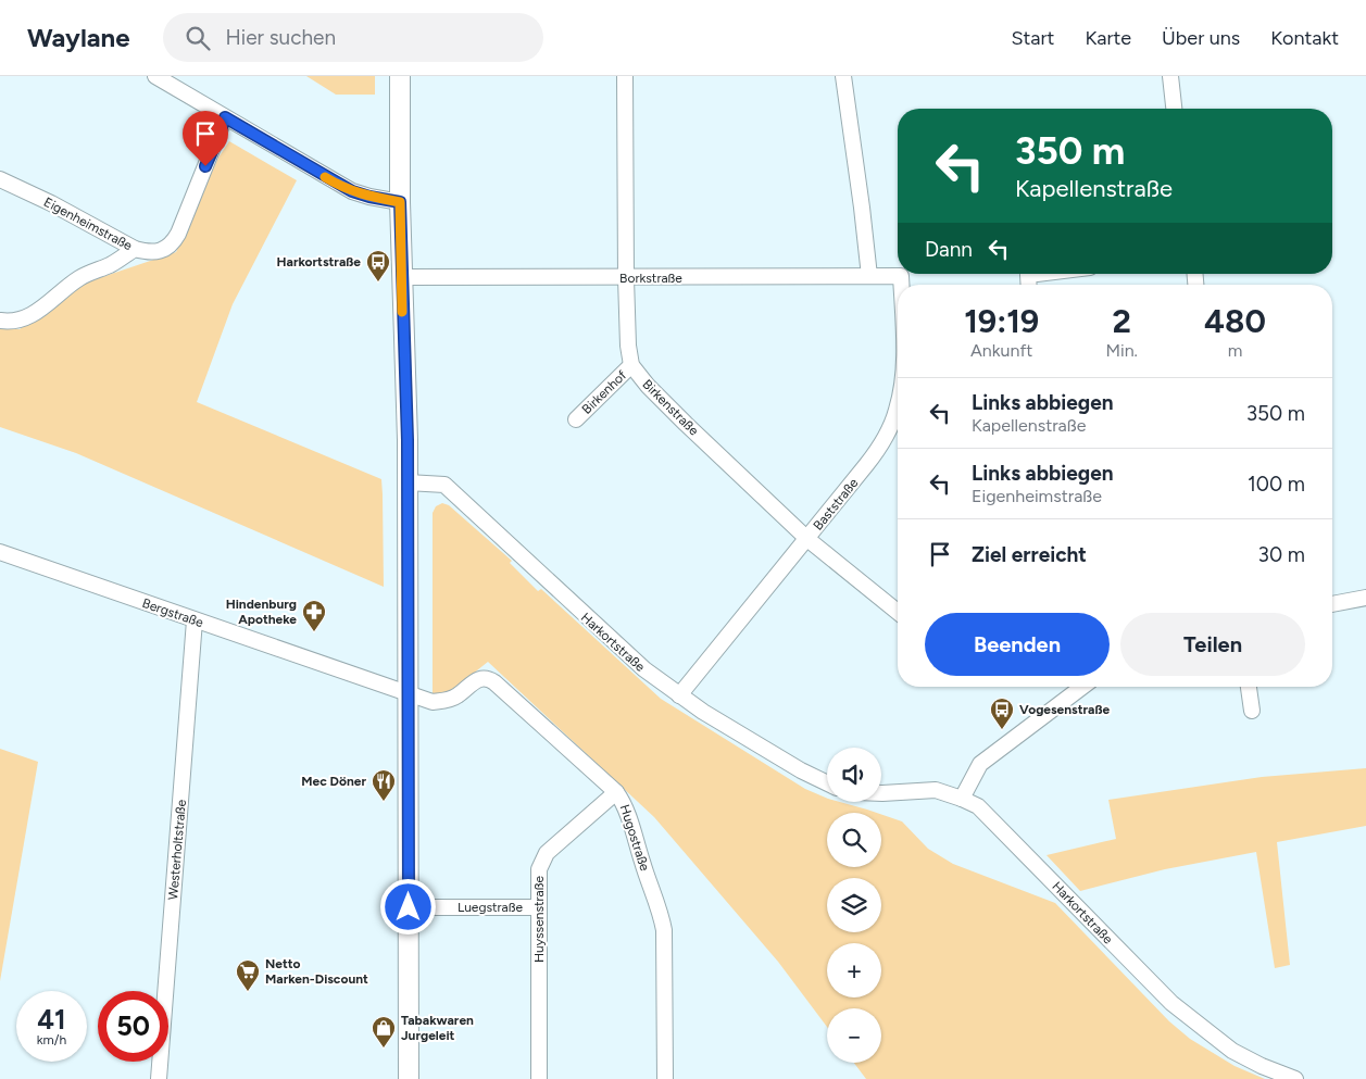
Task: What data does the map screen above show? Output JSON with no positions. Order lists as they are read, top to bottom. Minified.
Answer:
{"streets":{"street":["Eigenheimstraße","Borkstraße","Birkenhof","Birkenstraße","Baststraße","Bergstraße","Harkortstraße","Hugostraße","Westerholtstraße","Luegstraße","Huyssenstraße"]},"crossings":[["Borkstraße","Baststraße"],["Birkenhof","Birkenstraße"],["Birkenstraße","Baststraße"],["Baststraße","Harkortstraße"],["Bergstraße","Hugostraße"],["Bergstraße","Westerholtstraße"],["Hugostraße","Huyssenstraße"],["Luegstraße","Huyssenstraße"]],"places":{"bus stop":["Harkortstraße","Vogesenstraße"],"pharmacy":["Hindenburg Apotheke"],"restaurant":["Mec Döner"],"supermarket":["Netto Marken-Discount"],"shop":["Tabakwaren Jurgeleit"]},"page":{"header":"Waylane","search":"Hier suchen","nav":["Start","Karte","Über uns","Kontakt"],"turn":["350 m","Kapellenstraße"],"then":"Dann","eta":["19:19","Ankunft","2","Min.","480","m"],"list":[{"name":"Links abbiegen","note":"Kapellenstraße","value":"350 m"},{"name":"Links abbiegen","note":"Eigenheimstraße","value":"100 m"},{"name":"Ziel erreicht","value":"30 m"}],"buttons":["Beenden","Teilen"],"map_buttons":["+","−"],"speed":"41 km/h","limit":"50"}}
